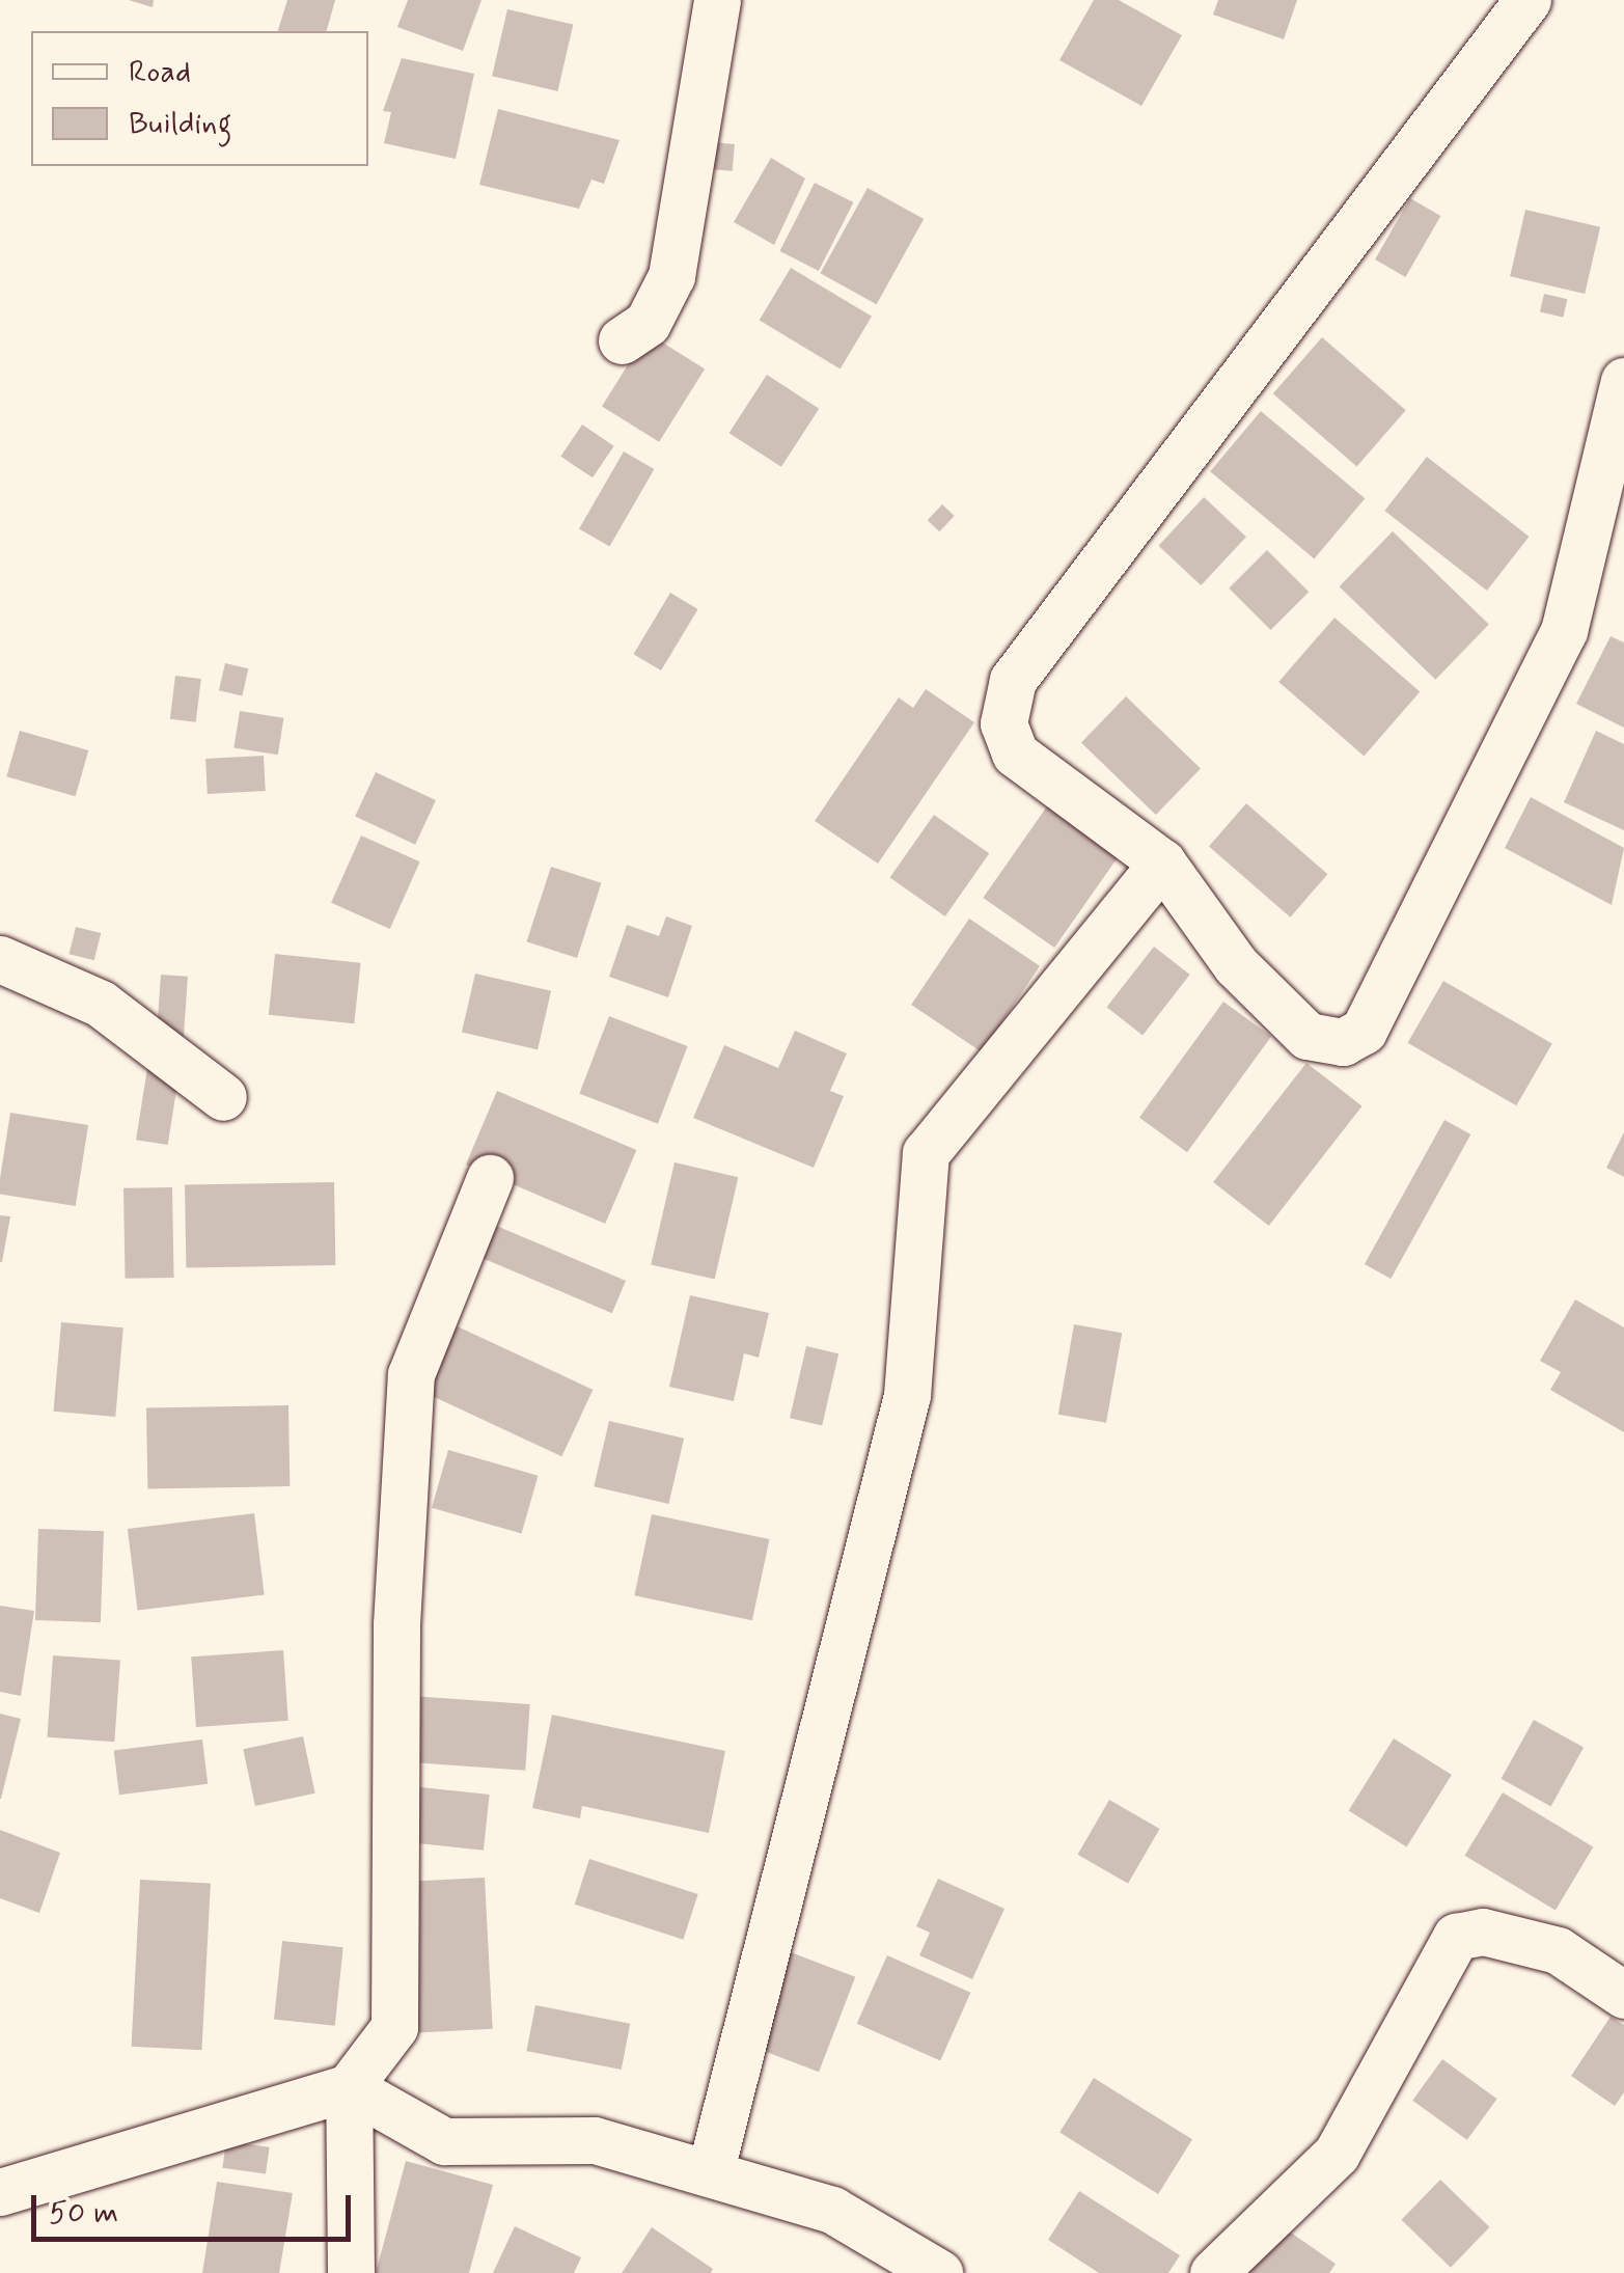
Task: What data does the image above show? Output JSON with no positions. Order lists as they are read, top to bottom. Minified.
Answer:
{"legend":["Road","Building"],"scale_bar":"50 m"}
